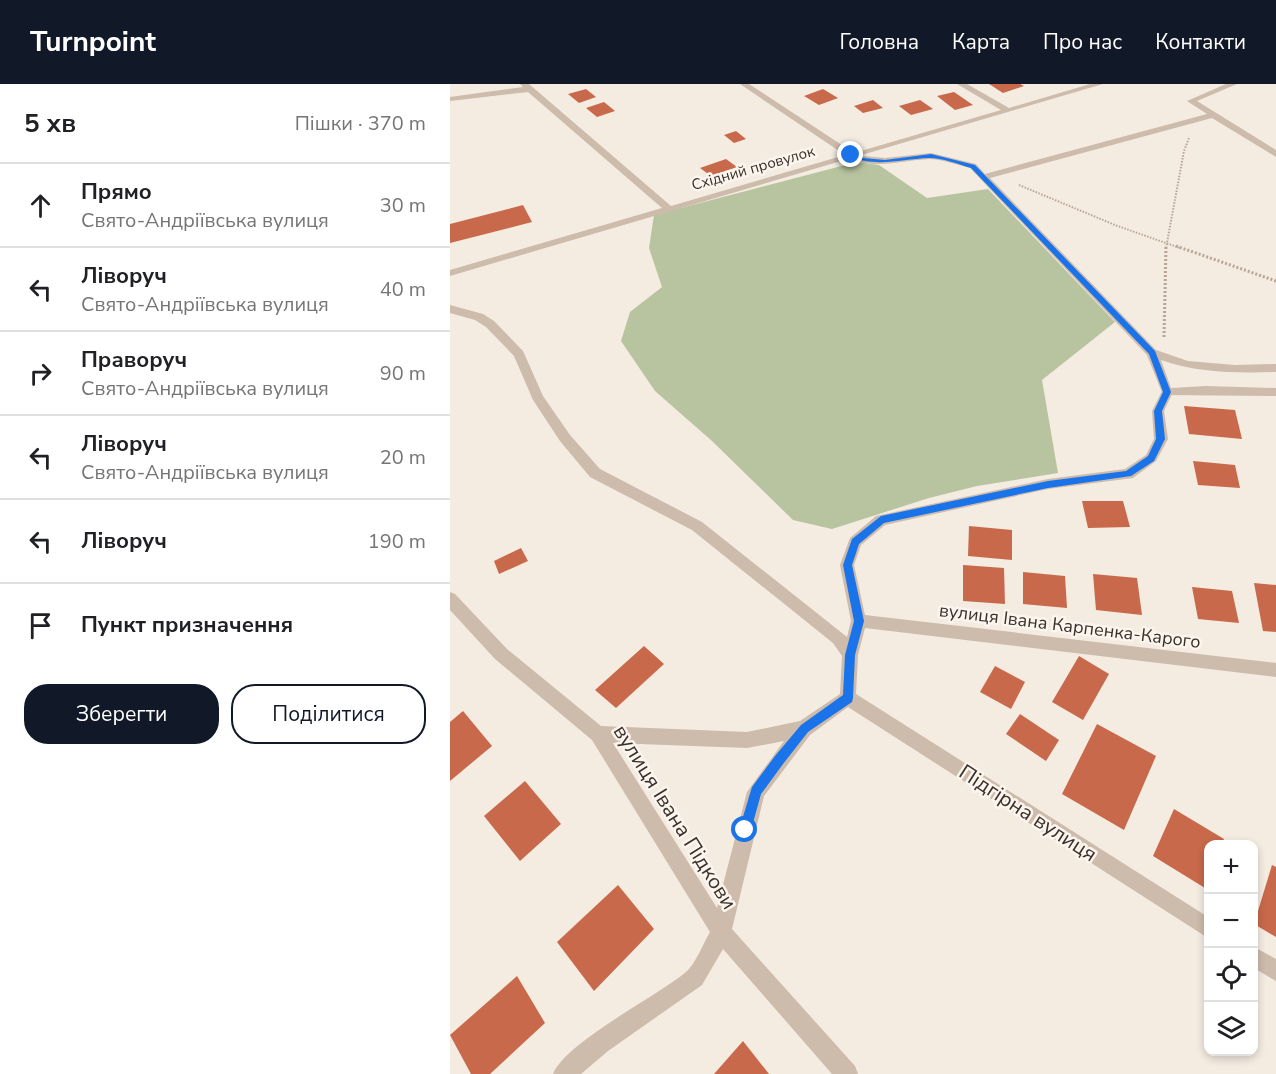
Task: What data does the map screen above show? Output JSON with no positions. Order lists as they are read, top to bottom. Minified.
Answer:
{"streets":{"street":["Східний провулок","вулиця Івана Карпенка-Карого","Підгірна вулиця","вулиця Івана Підкови"]},"page":{"header":"Turnpoint","nav":["Головна","Карта","Про нас","Контакти"],"heading":["5 хв","Пішки · 370 m"],"list":[["Прямо","Свято-Андріївська вулиця","30 m"],["Ліворуч","Свято-Андріївська вулиця","40 m"],["Праворуч","Свято-Андріївська вулиця","90 m"],["Ліворуч","Свято-Андріївська вулиця","20 m"],["Ліворуч","190 m"],"Пункт призначення"],"buttons":["Зберегти","Поділитися"],"map_buttons":["+","−"]}}
